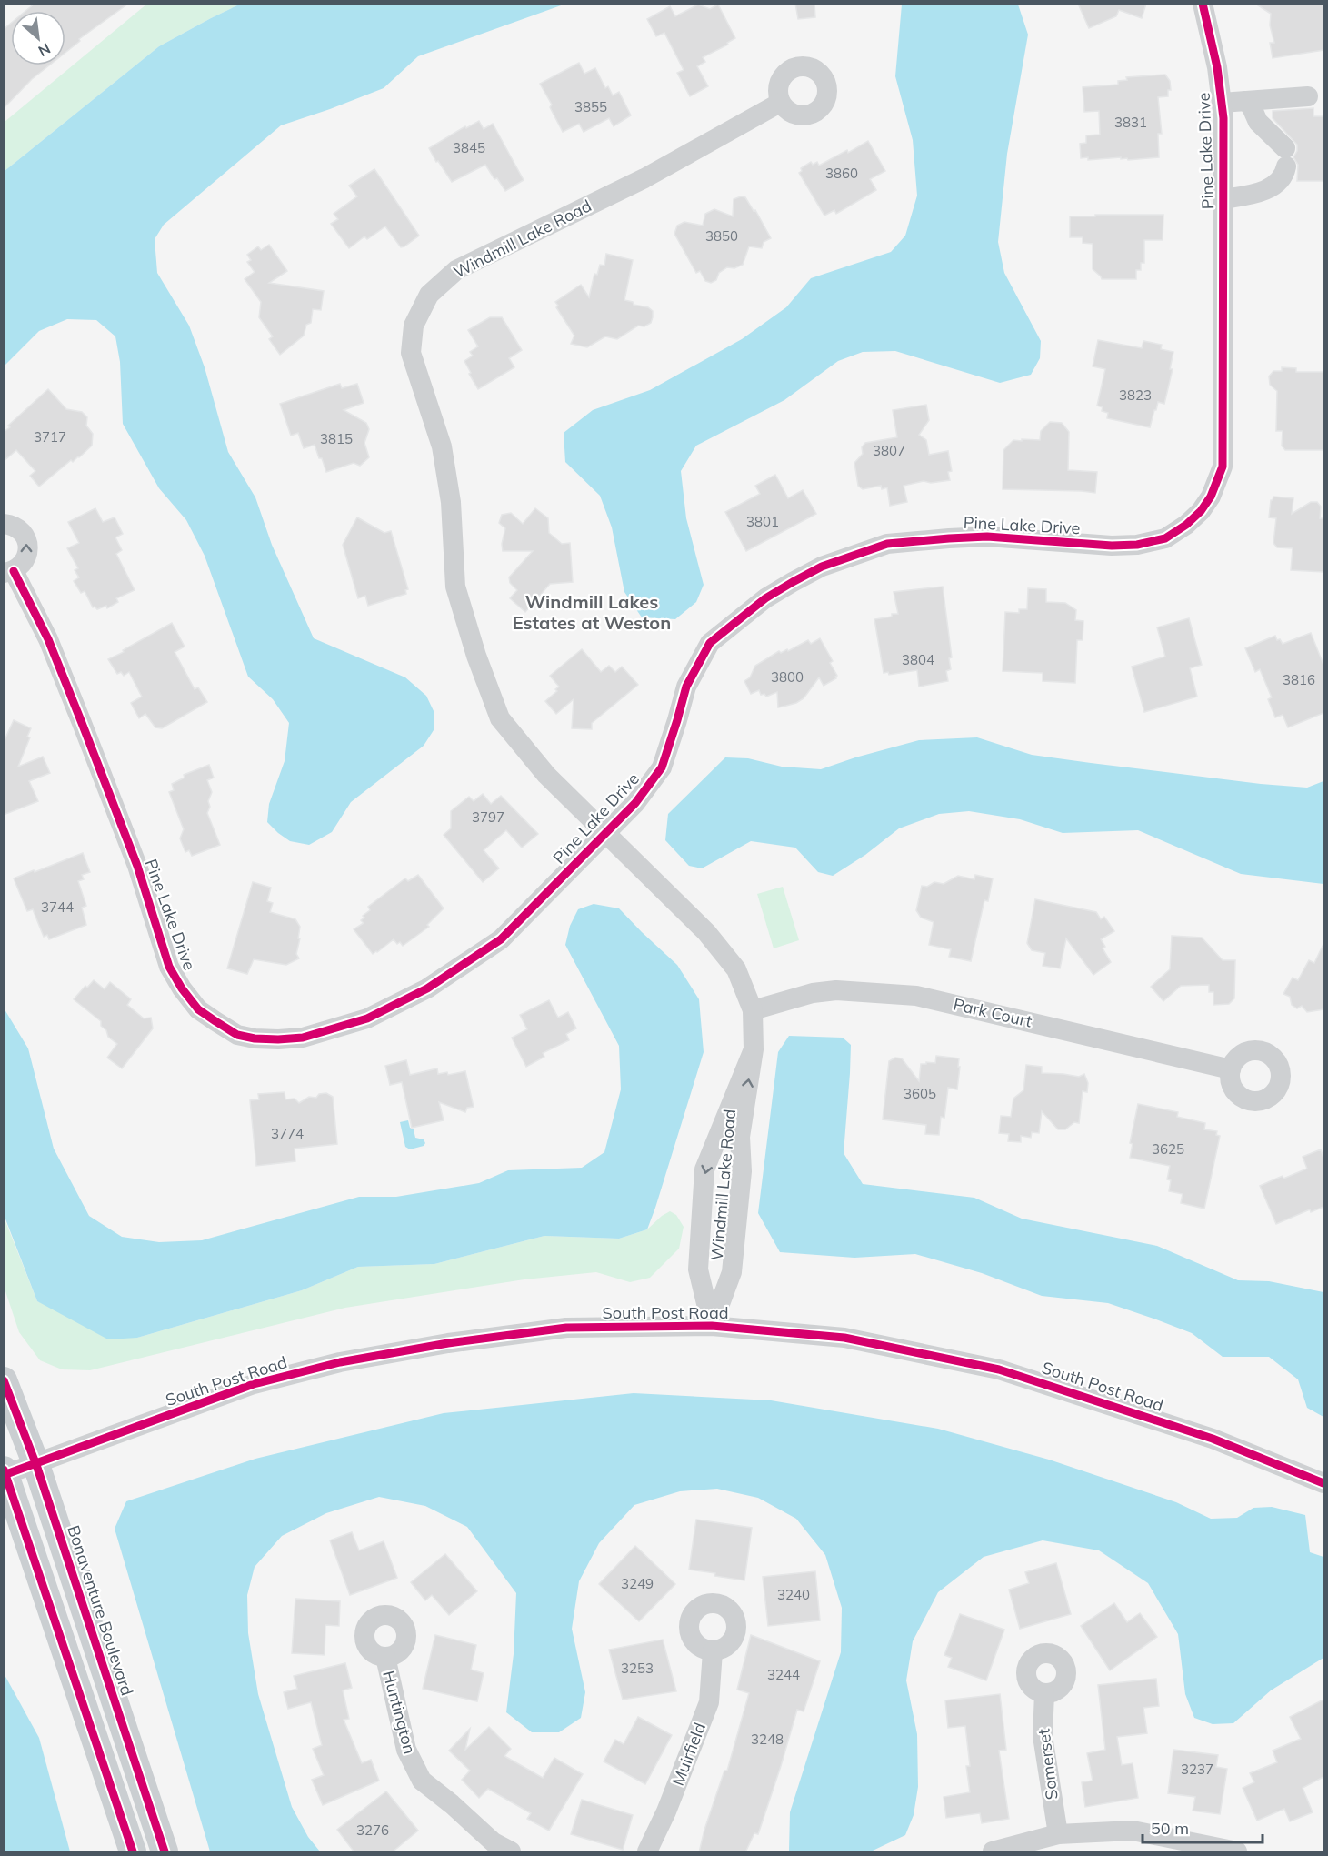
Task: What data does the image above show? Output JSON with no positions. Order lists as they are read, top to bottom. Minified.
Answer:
{"streets":{"main road":["Bonaventure Boulevard"],"street":["Pine Lake Drive","Windmill Lake Road","Park Court","South Post Road","Huntington","Muirfield","Somerset"]},"crossings":[["Pine Lake Drive","Windmill Lake Road"],["Windmill Lake Road","Park Court"],["Windmill Lake Road","South Post Road"],["South Post Road","Bonaventure Boulevard"]],"districts":["Windmill Lakes Estates at Weston"],"house_numbers":["3855","3831","3845","3860","3850","3823","3717","3815","3807","3801","3804","3800","3816","3797","3744","3605","3774","3625","3249","3240","3253","3244","3248","3237","3276"],"scale_bar":"50 m","north":"bottom right"}
